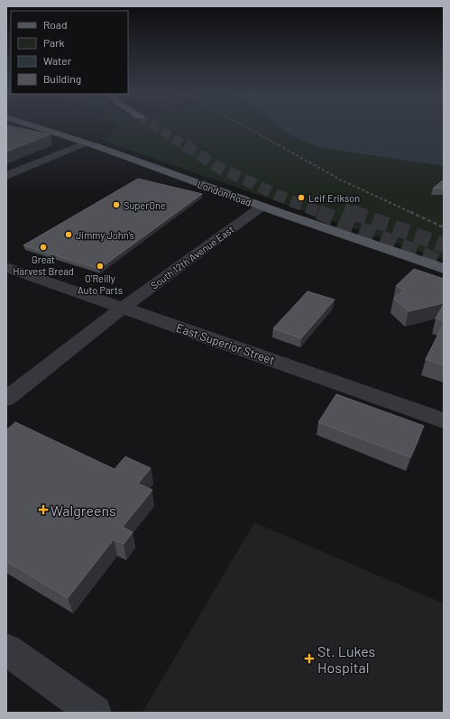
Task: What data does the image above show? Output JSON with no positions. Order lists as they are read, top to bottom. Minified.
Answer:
{"streets":{"main road":["London Road"],"street":["South 12th Avenue East","East Superior Street"]},"crossings":[["London Road","South 12th Avenue East"],["South 12th Avenue East","East Superior Street"]],"places":{"other":["Leif Erikson","SuperOne","Jimmy John's","Great Harvest Bread","O'Reilly Auto Parts"],"health":["Walgreens","St. Lukes Hospital"]},"legend":["Road","Park","Water","Building"]}
